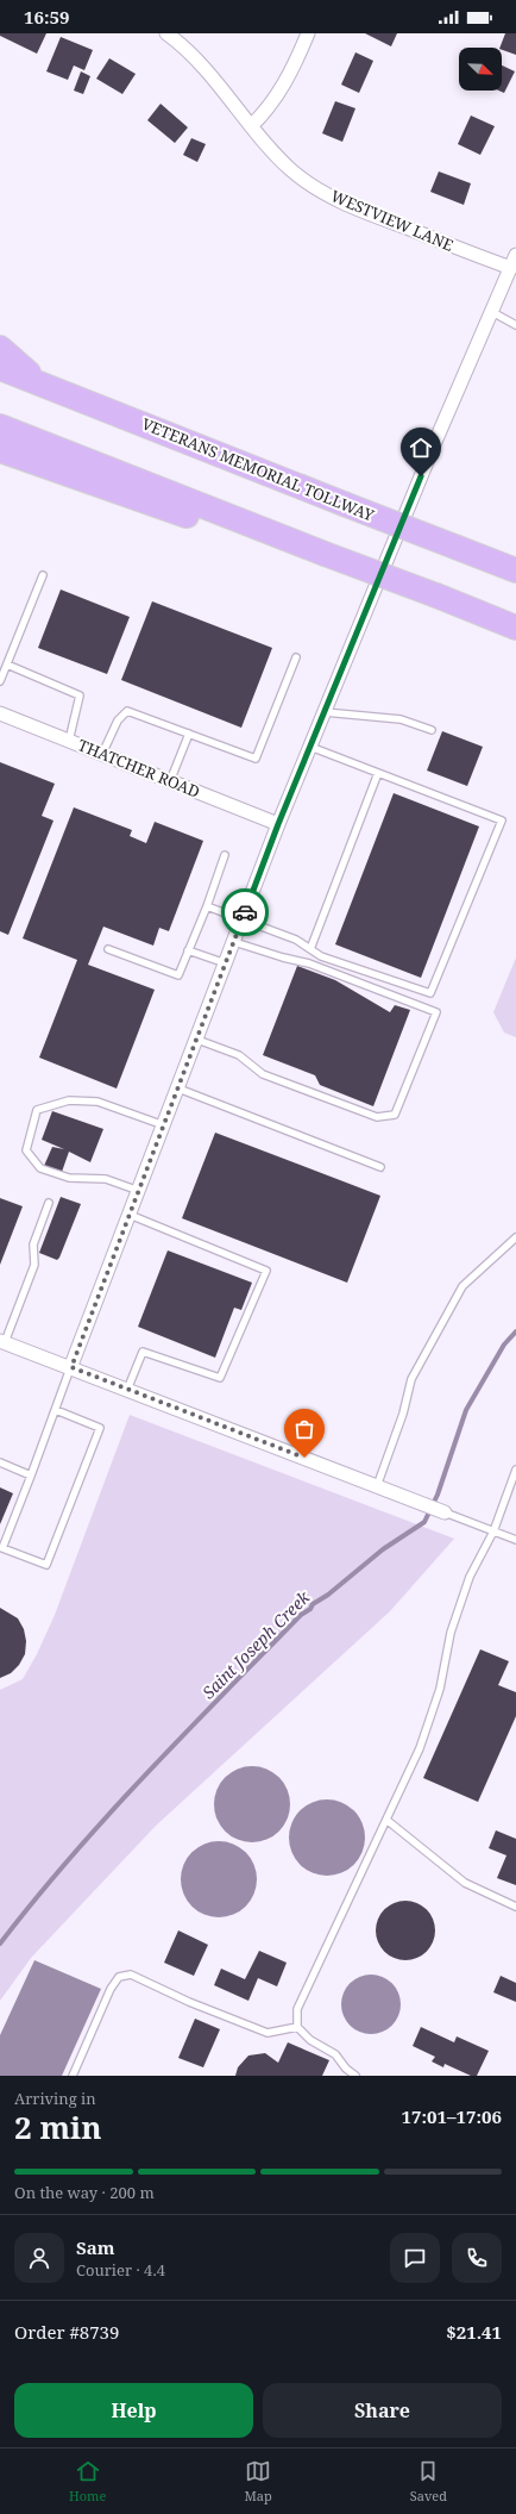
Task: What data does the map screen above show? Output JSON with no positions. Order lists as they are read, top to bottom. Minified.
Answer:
{"streets":{"highway":["VETERANS MEMORIAL TOLLWAY"],"street":["WESTVIEW LANE","THATCHER ROAD"]},"water":["Saint Joseph Creek"],"north":"bottom right","page":{"status":"16:59","heading":["2 min","Arriving in","17:01–17:06"],"panel":["Sam","Courier · 4.4","Order #8739","$21.41"],"bar":"On the way · 200 m","buttons":["Help","Share"],"tabs":["Home","Map","Saved"]}}
